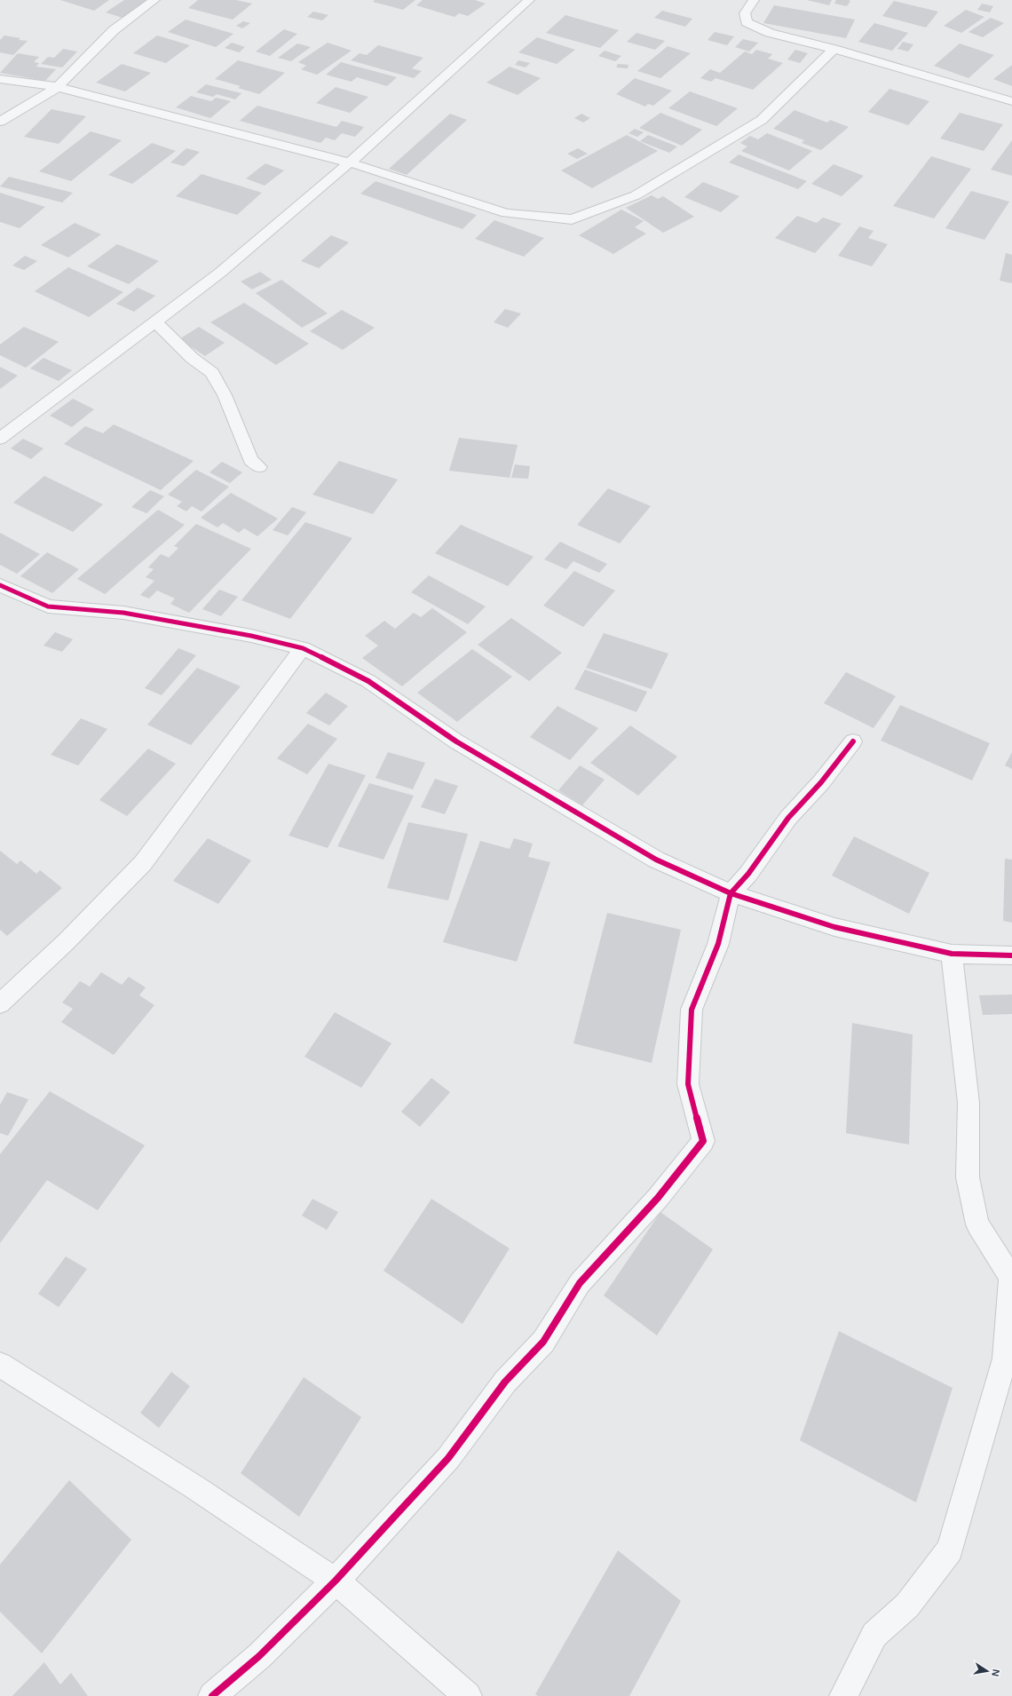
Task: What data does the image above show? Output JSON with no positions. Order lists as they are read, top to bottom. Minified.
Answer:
{"north":"right"}
